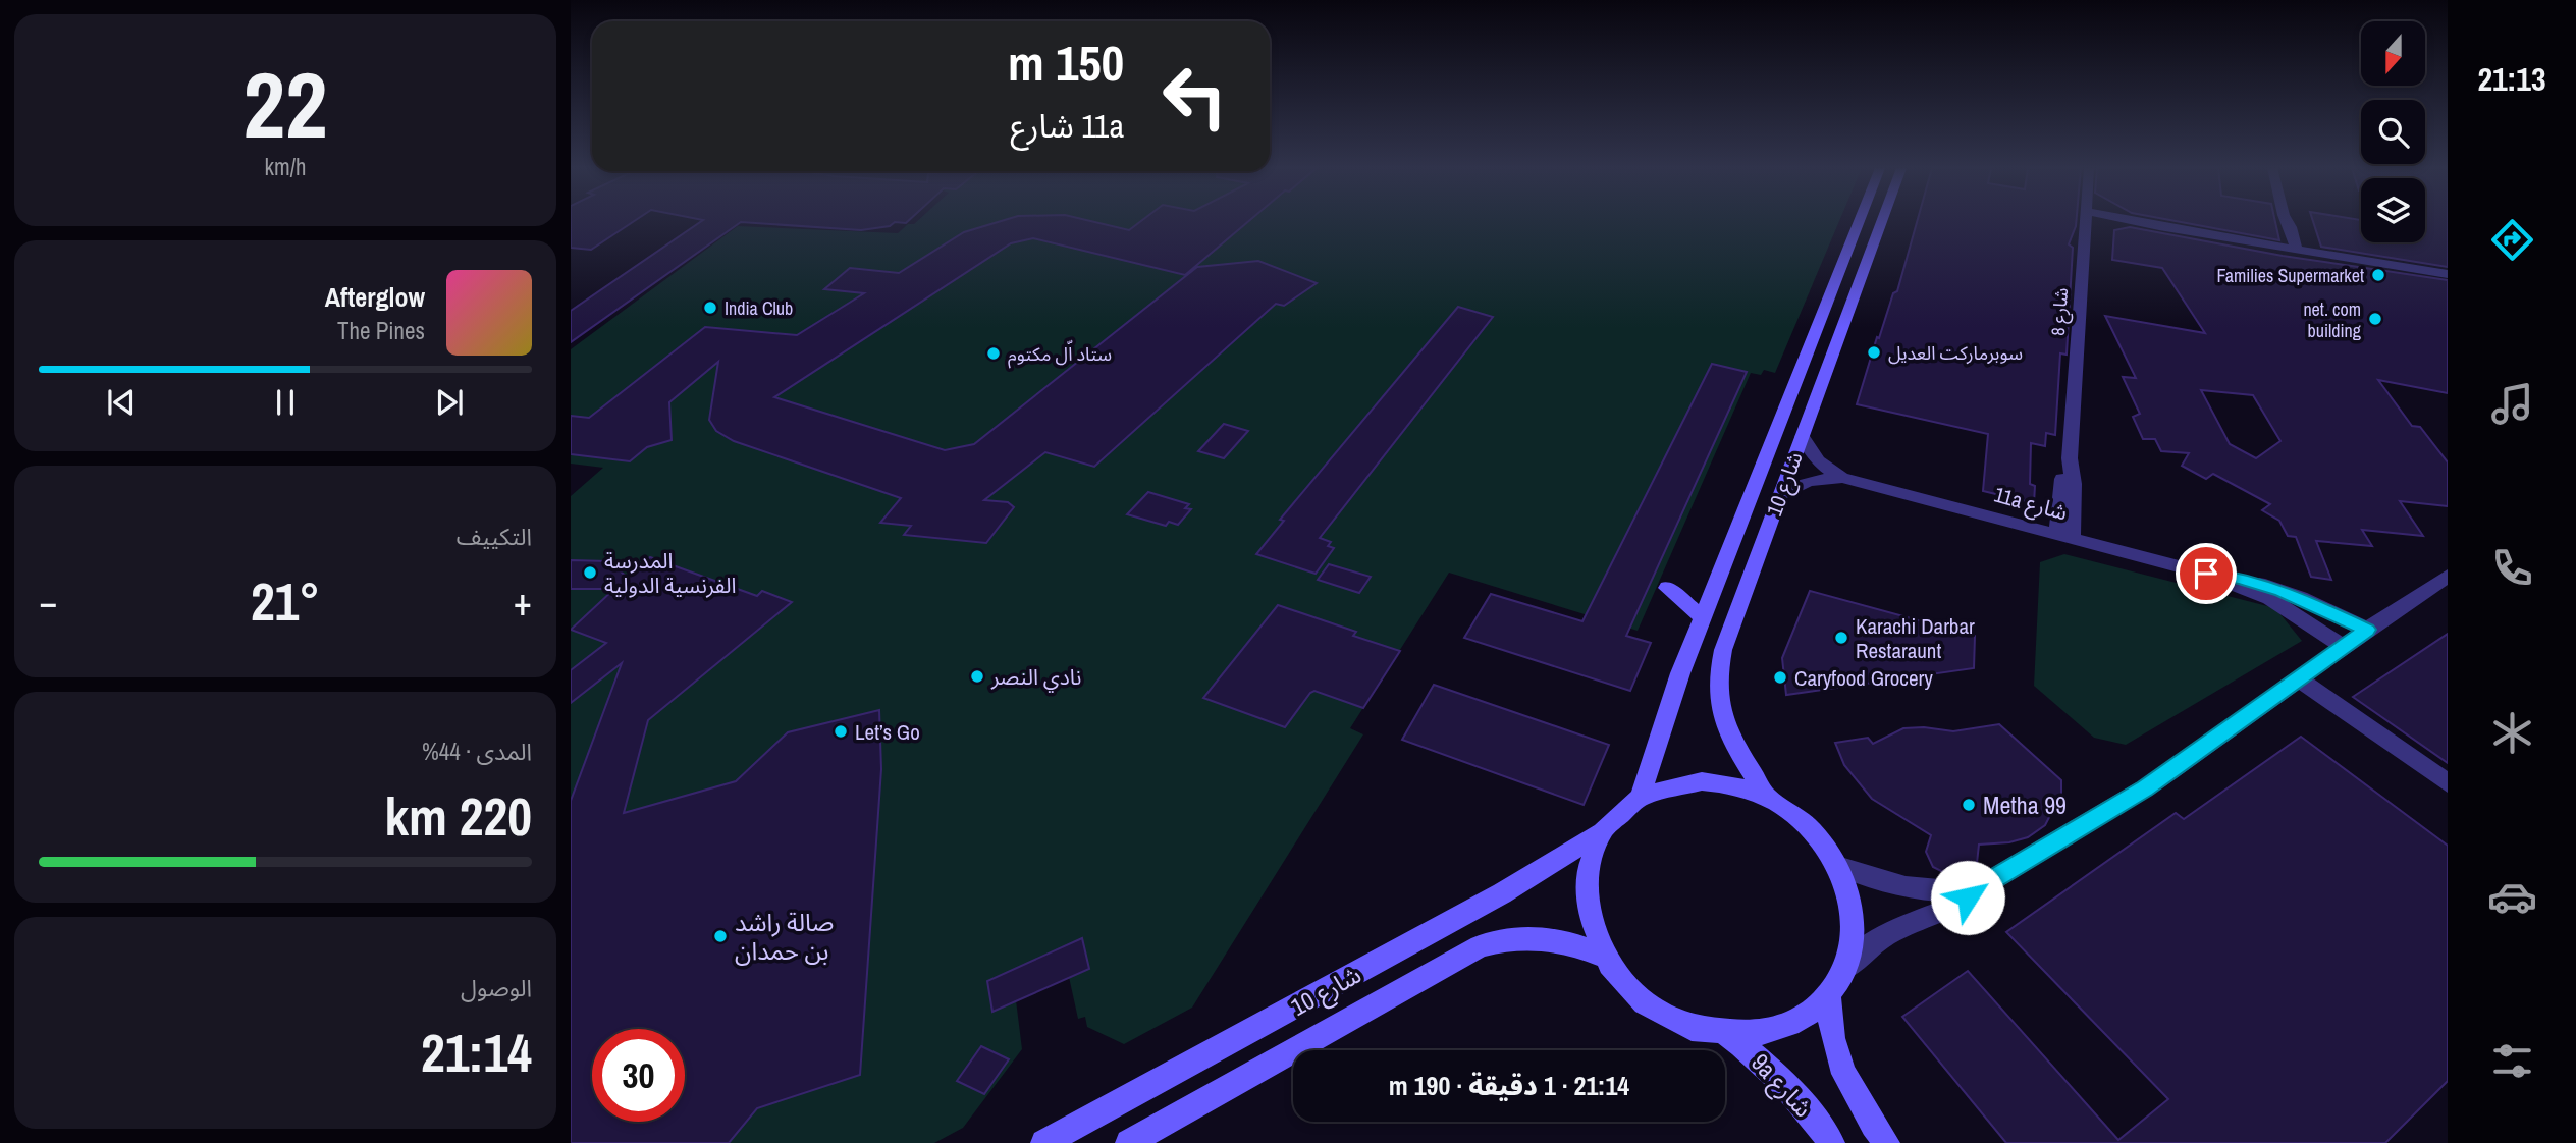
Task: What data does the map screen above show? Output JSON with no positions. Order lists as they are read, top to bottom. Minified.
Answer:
{"streets":{"main road":["شارع 10","9a شارع"],"street":["شارع 8","11a شارع"]},"crossings":[["شارع 8","11a شارع"],["شارع 10","11a شارع"]],"places":["Families Supermarket","India Club","net. com building","سوبرماركت العديل","ستاد اّل مكتوم","المدرسة الفرنسية الدولية","Karachi Darbar Restaraunt","نادي النصر","Caryfood Grocery","Let’s Go","Metha 99","صالة راشد بن حمدان"],"north":"bottom","page":{"tabs":"21:13","tile":[["22","km/h"],"التكييف",["المدى · 44%","220 km"],["الوصول","21:14"]],"turn":["150 m","11a شارع"],"song":["Afterglow","The Pines"],"heat":["−","21°","+"],"limit":"30","trip":"21:14 · 1 دقيقة · 190 m"}}
